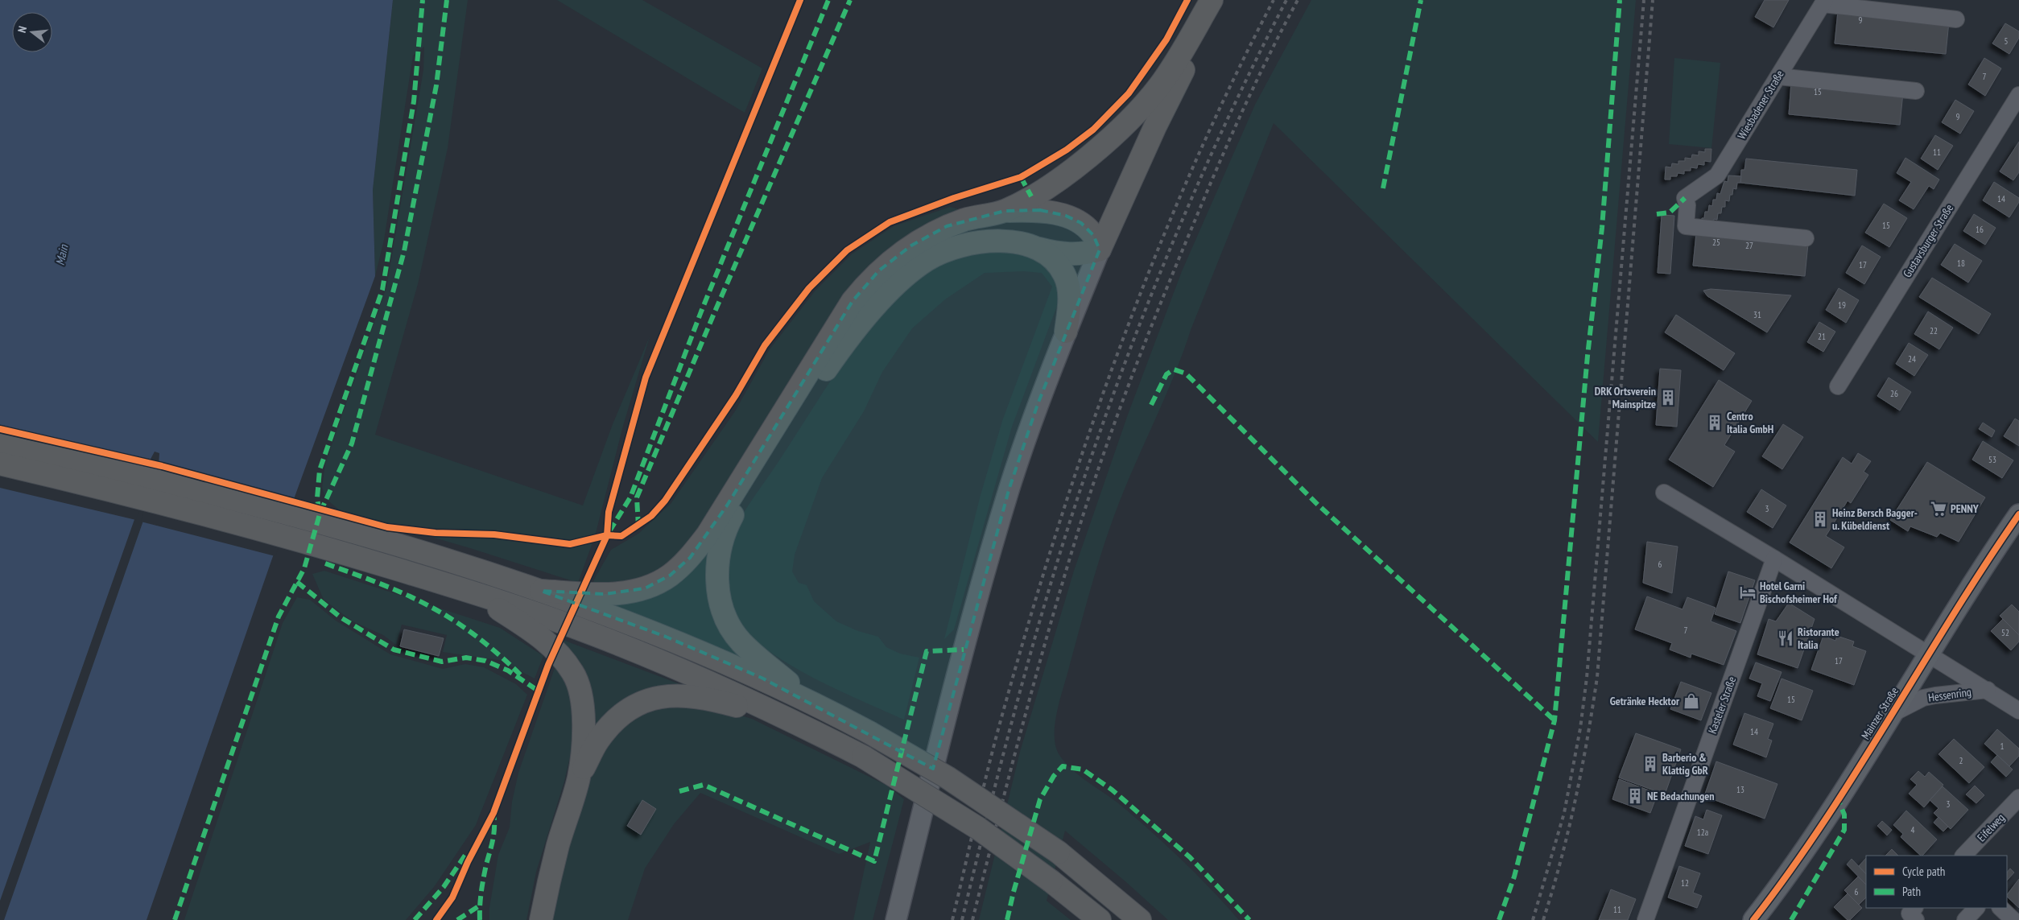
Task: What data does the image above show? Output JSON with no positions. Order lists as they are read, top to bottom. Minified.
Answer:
{"streets":{"main road":["Mainzer Straße"],"street":["Wiesbadener Straße","Gustavsburger Straße","Hessenring","Kasteler Straße","Eifelweg"]},"crossings":[["Hessenring","Mainzer Straße"]],"water":["Main"],"places":{"building":["DRK Ortsverein Mainspitze","Centro Italia GmbH","Heinz Bersch Bagger- u. Kübeldienst","Barberio & Klattig GbR","NE Bedachungen"],"supermarket":["PENNY"],"hotel":["Hotel Garni Bischofsheimer Hof"],"restaurant":["Ristorante Italia"],"shop":["Getränke Hecktor"]},"house_numbers":["9","5","7","15","9","11","14","15","16","25","27","18","17","19","31","22","21","24","26","53","3","6","7","52","17","15","14","1","2","13","3","4","12a","12","6","11"],"legend":["Cycle path","Path"],"north":"left"}
